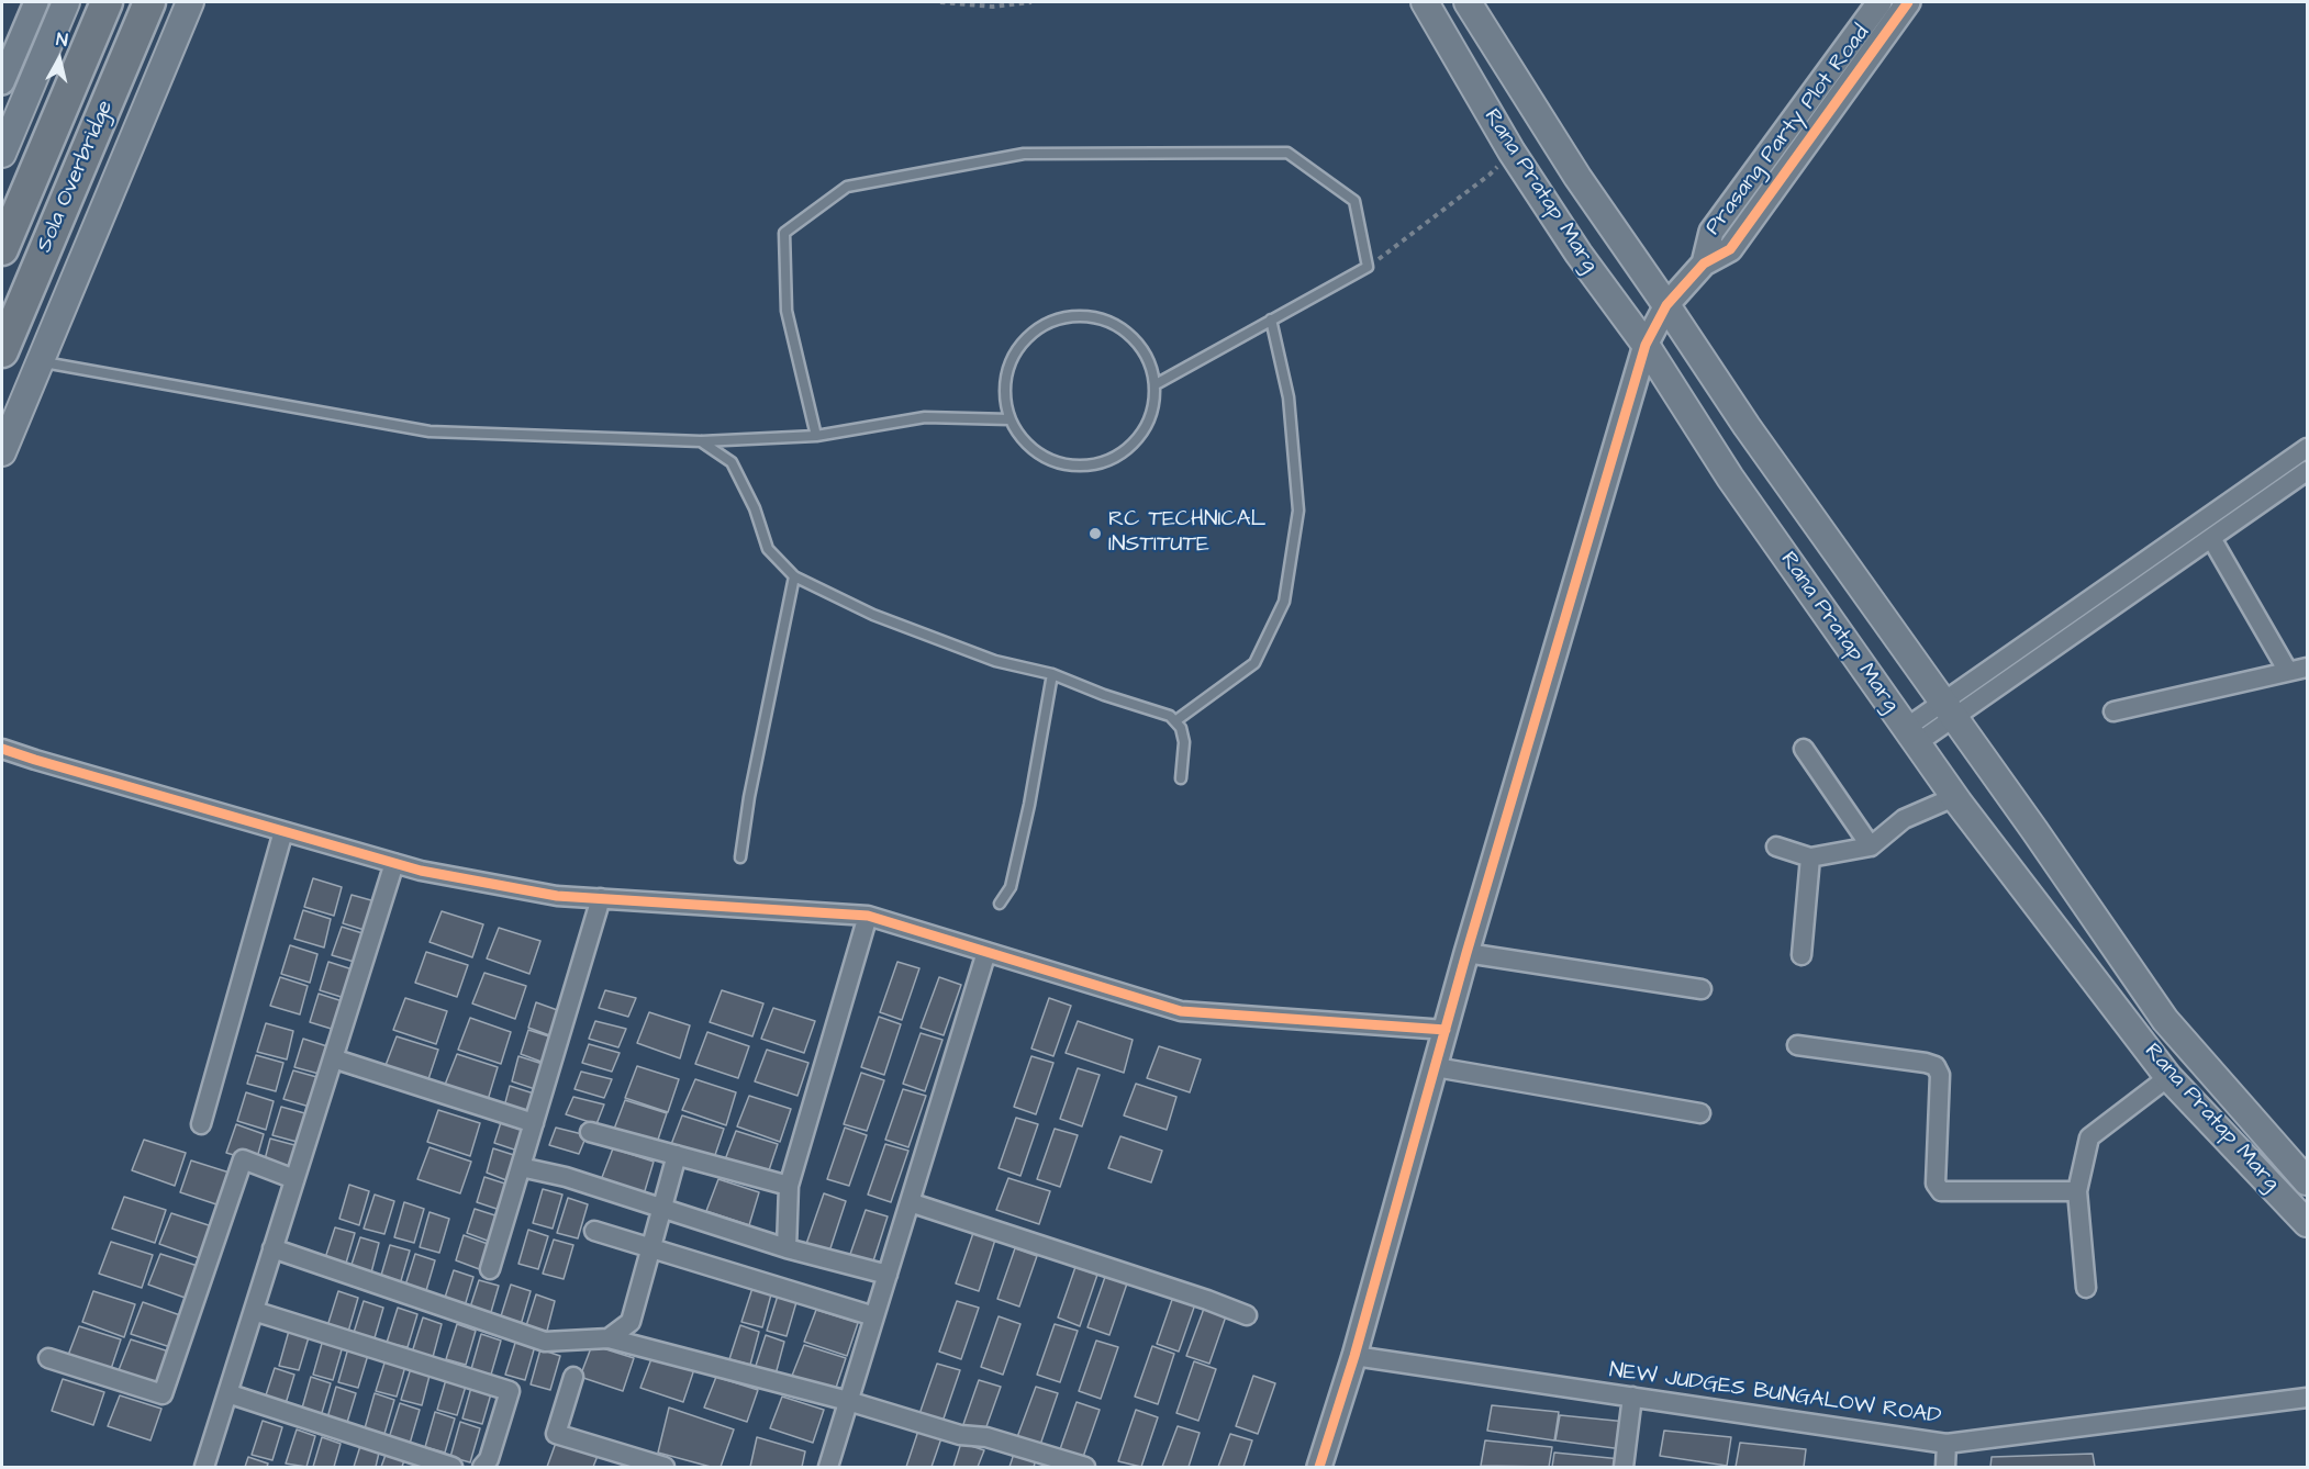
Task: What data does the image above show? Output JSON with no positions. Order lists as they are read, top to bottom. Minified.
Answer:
{"streets":{"highway":["Sola Overbridge"],"main road":["Rana Pratap Marg"],"street":["Prasang Party Plot Road","NEW JUDGES BUNGALOW ROAD"]},"crossings":[["Prasang Party Plot Road","Rana Pratap Marg"],["Prasang Party Plot Road","NEW JUDGES BUNGALOW ROAD"]],"places":["RC TECHNICAL INSTITUTE"],"north":"top"}
